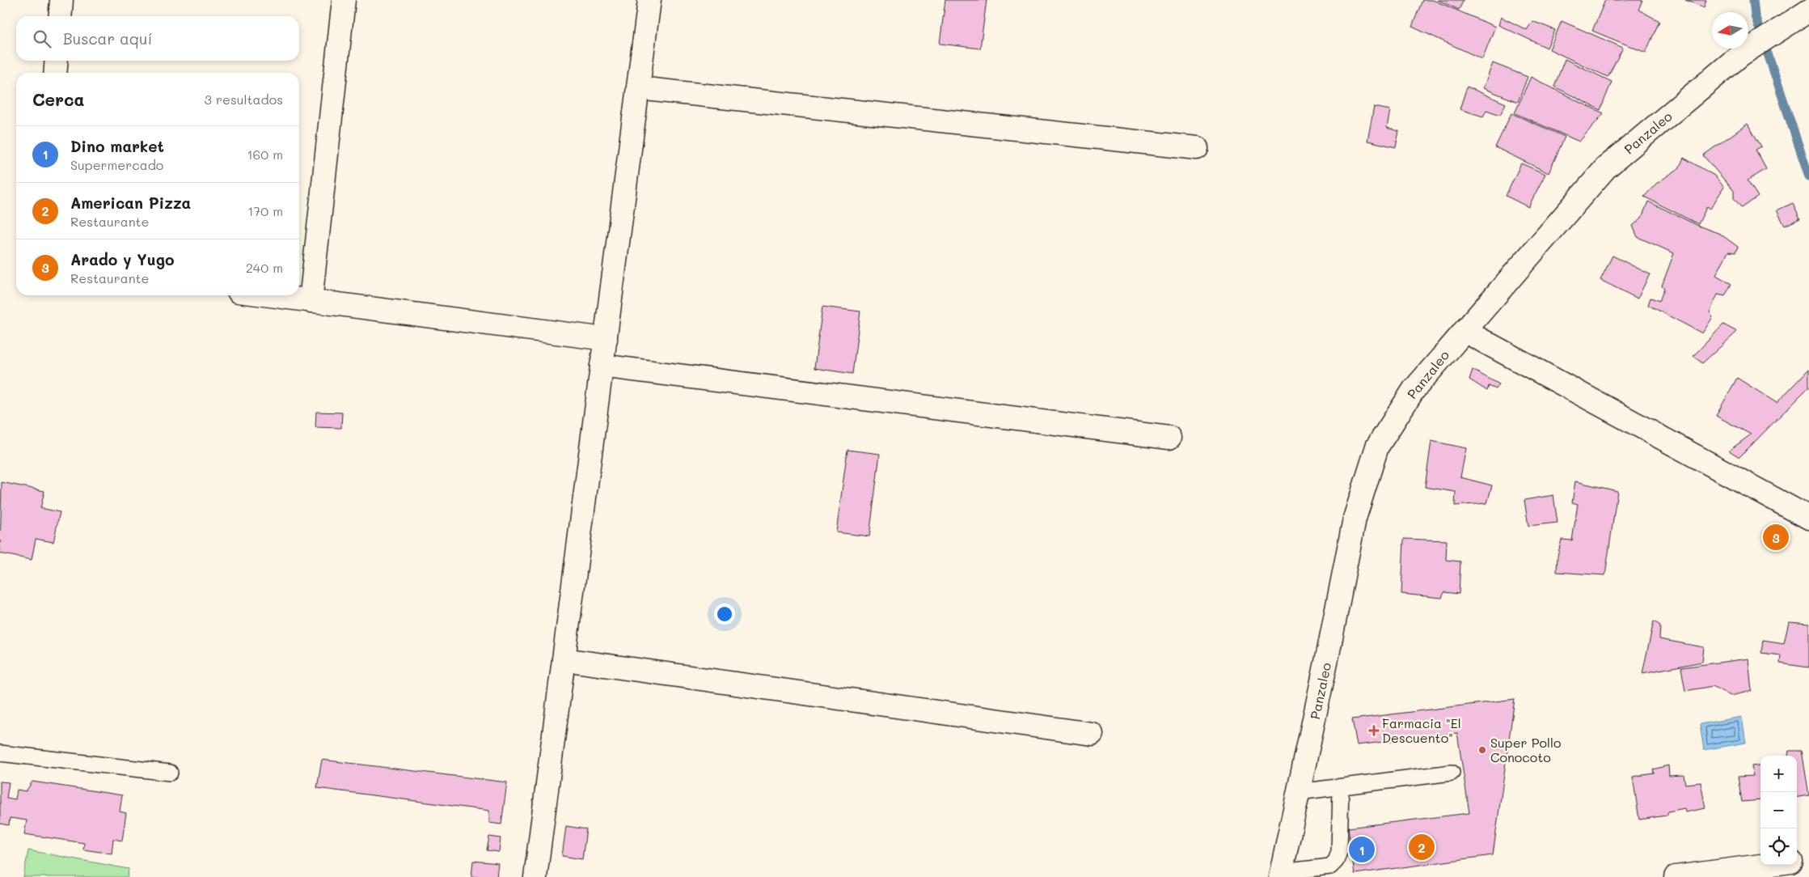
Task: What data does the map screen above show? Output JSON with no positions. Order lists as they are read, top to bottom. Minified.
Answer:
{"streets":{"street":["Panzaleo"]},"places":{"health":["Farmacia \"El Descuento\""],"other":["Super Pollo Conocoto"]},"north":"left","page":{"search":"Buscar aquí","heading":["Cerca","3 resultados"],"list":[{"mark":"1","name":"Dino market","note":"Supermercado","value":"160 m"},{"mark":"2","name":"American Pizza","note":"Restaurante","value":"170 m"},{"mark":"3","name":"Arado y Yugo","note":"Restaurante","value":"240 m"}],"pins":["3","2","1"],"map_buttons":["+","−"]}}
